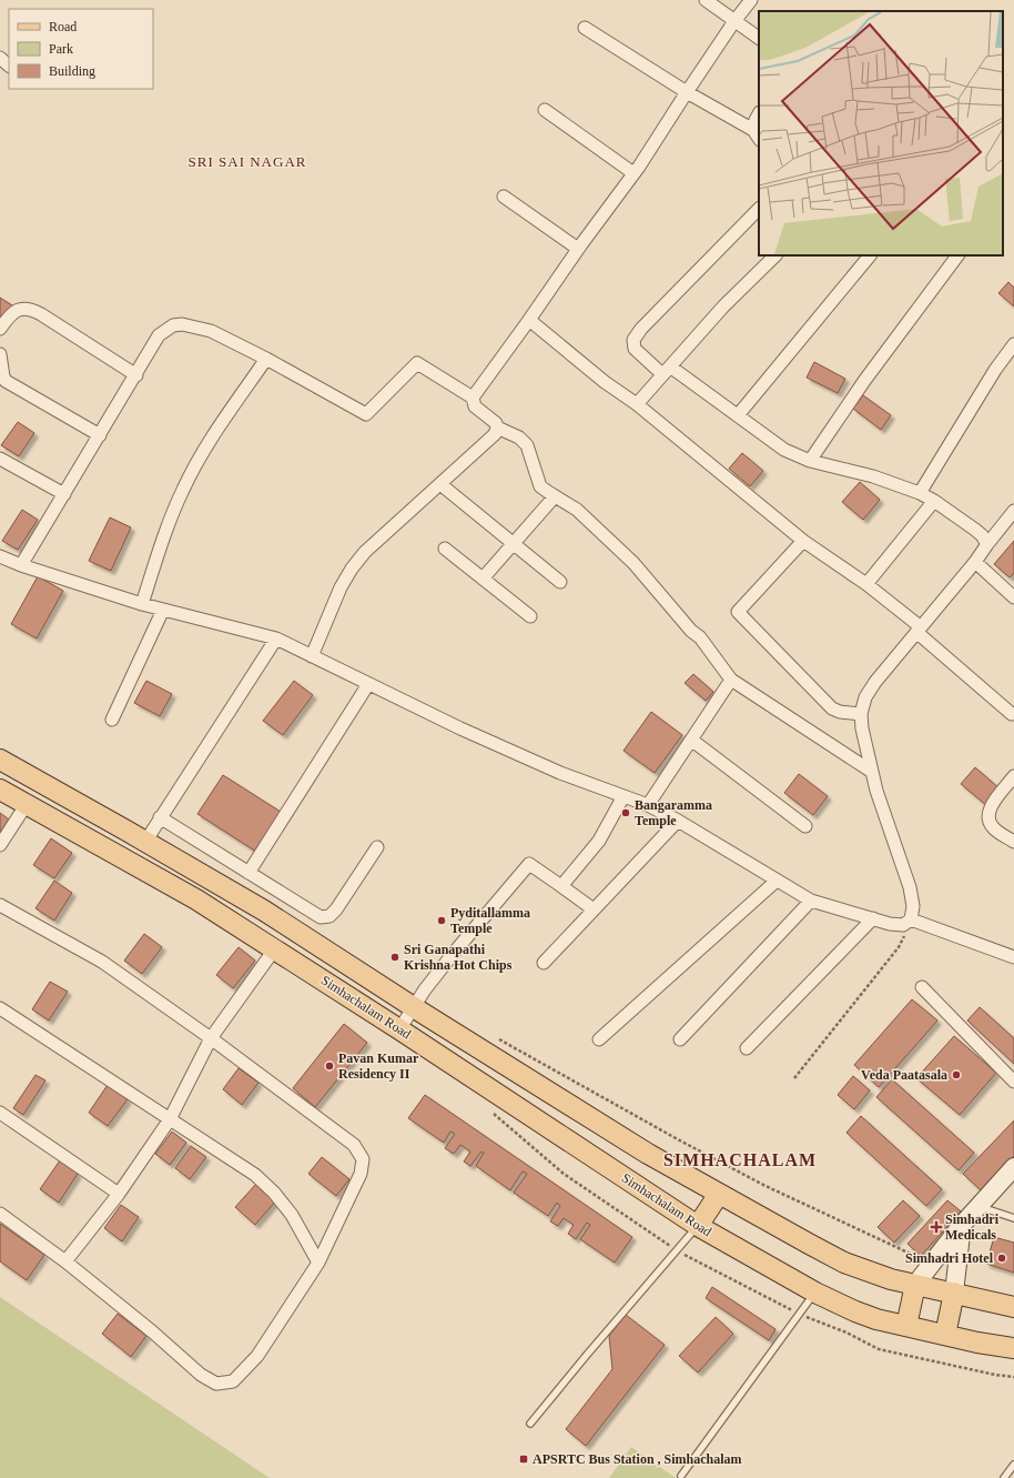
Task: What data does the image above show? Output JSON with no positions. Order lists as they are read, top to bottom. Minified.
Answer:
{"streets":{"main road":["Simhachalam Road"]},"districts":["SRI SAI NAGAR","SIMHACHALAM"],"places":{"other":["Bangaramma Temple","Pyditallamma Temple","Sri Ganapathi Krishna Hot Chips","Pavan Kumar Residency II","Veda Paatasala","Simhadri Hotel"],"health":["Simhadri Medicals"],"transit":["APSRTC Bus Station , Simhachalam"]},"legend":["Road","Park","Building"]}
